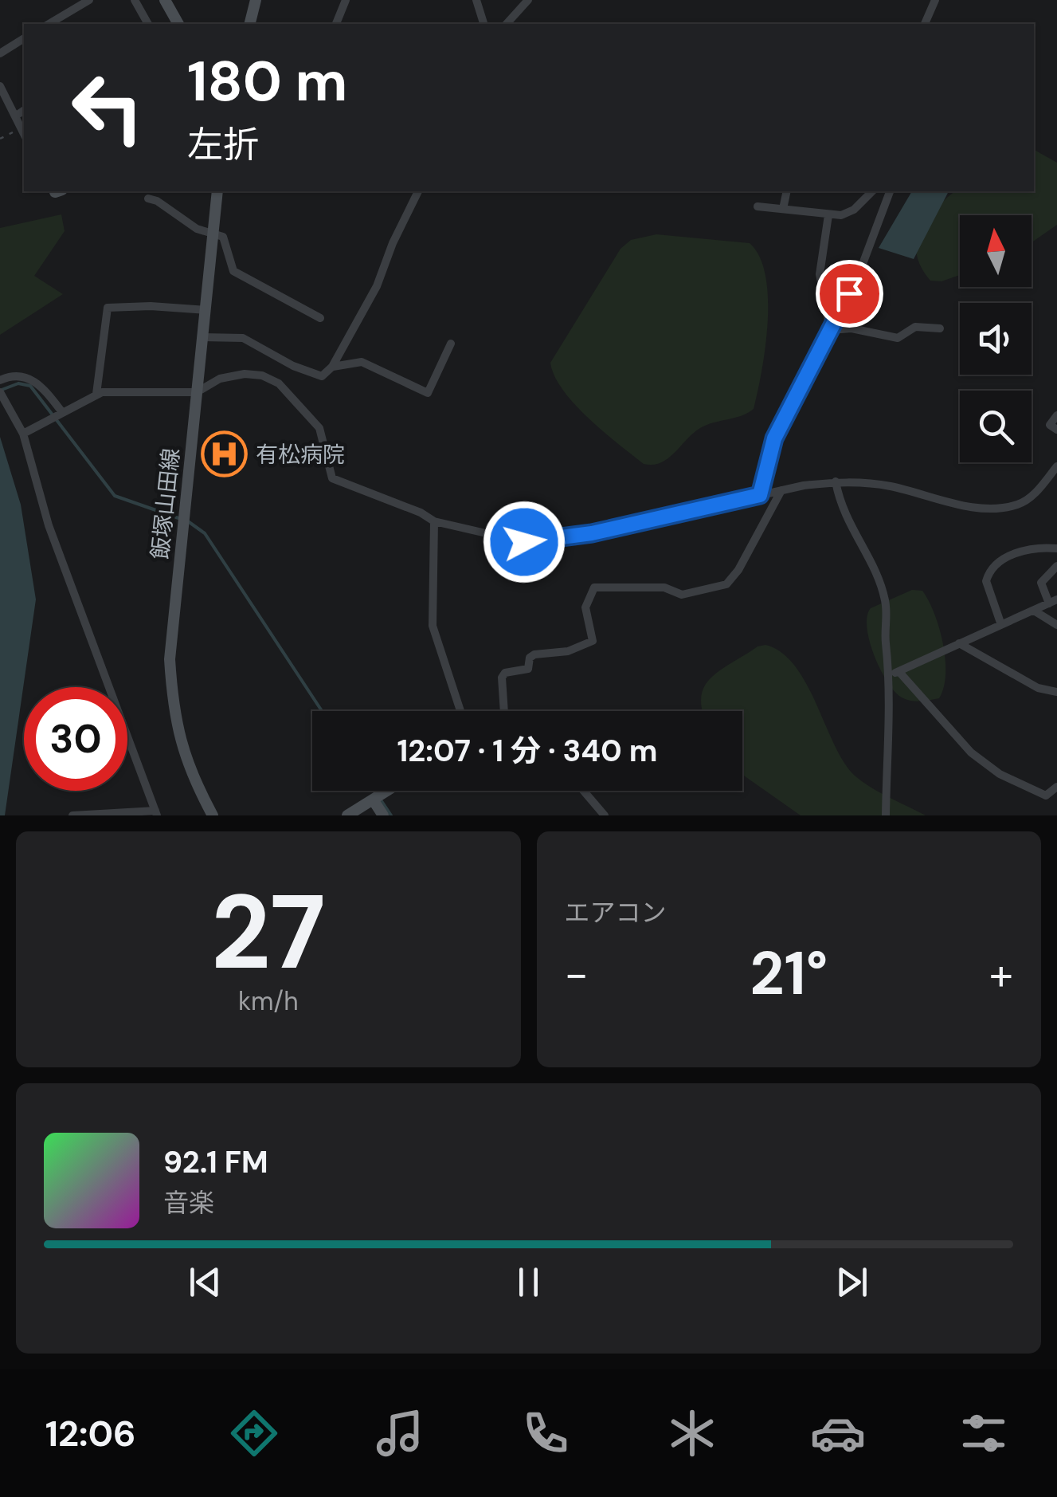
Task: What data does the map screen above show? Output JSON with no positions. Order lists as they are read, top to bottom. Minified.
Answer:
{"streets":{"main road":["飯塚山田線"]},"places":{"hospital":["有松病院"]},"north":"top","page":{"turn":["180 m","左折"],"limit":"30","trip":"12:07 · 1 分 · 340 m","tile":[["27","km/h"],"エアコン"],"heat":["−","21°","+"],"song":["92.1 FM","音楽"],"tabs":"12:06"}}
